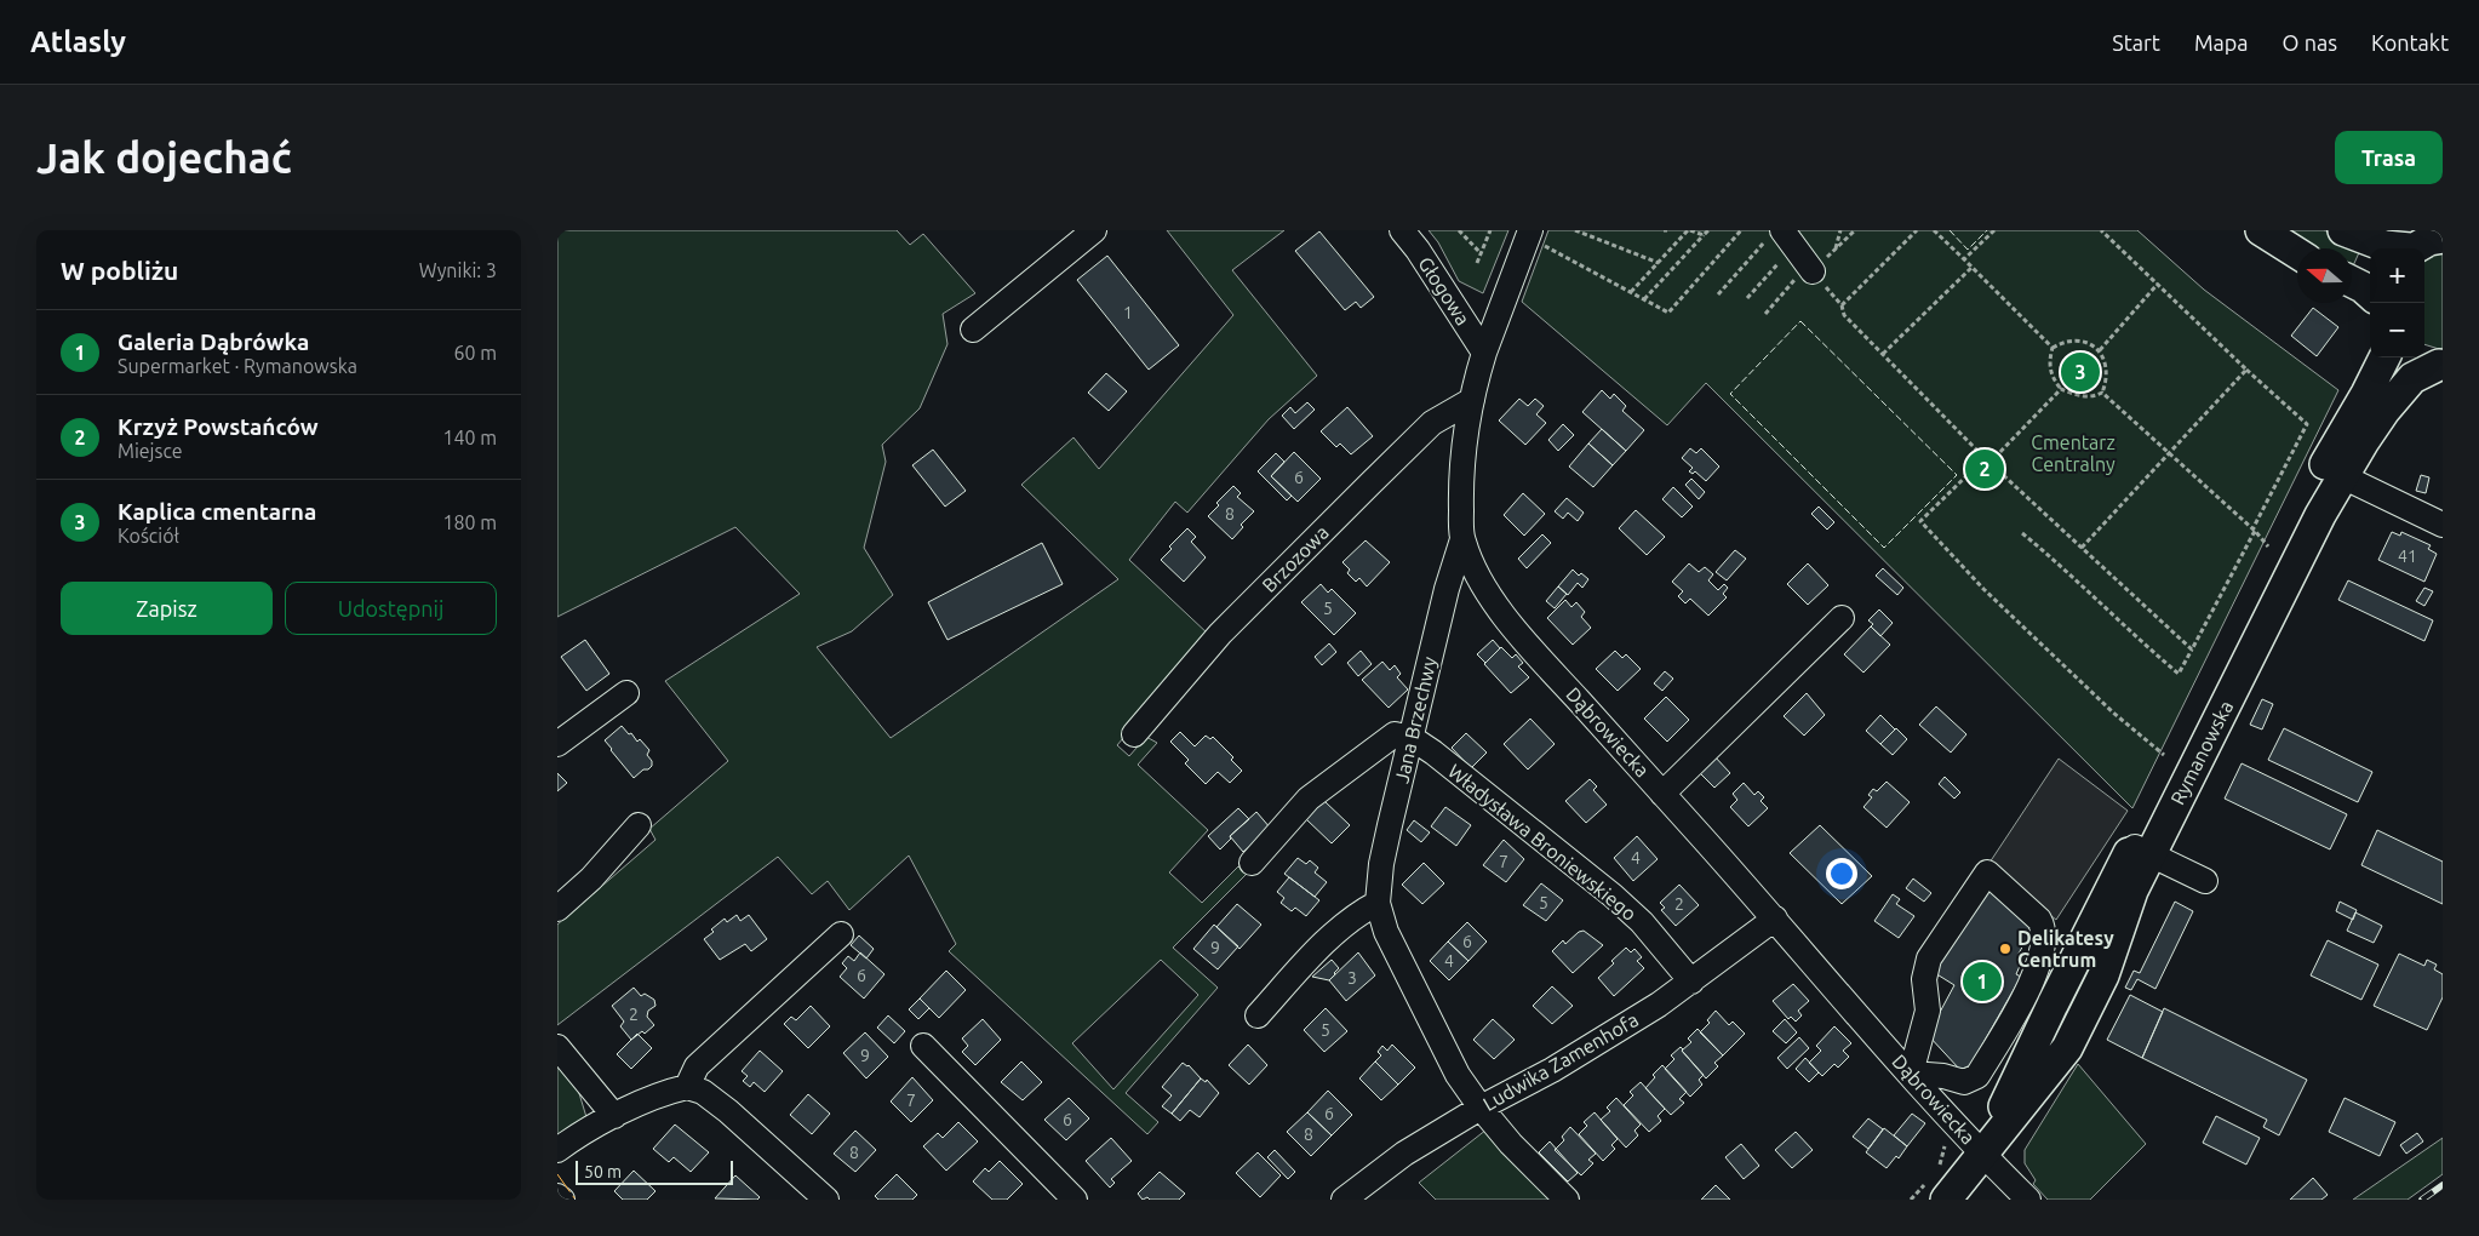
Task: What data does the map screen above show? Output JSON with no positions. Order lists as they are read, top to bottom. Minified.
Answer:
{"streets":{"main road":["Rymanowska"],"street":["Głogowa","Brzozowa","Jana Brzechwy","Dąbrowiecka","Władysława Broniewskiego","Ludwika Zamenhofa"]},"crossings":[["Głogowa","Dąbrowiecka"],["Brzozowa","Dąbrowiecka"],["Jana Brzechwy","Dąbrowiecka"],["Jana Brzechwy","Władysława Broniewskiego"],["Jana Brzechwy","Ludwika Zamenhofa"],["Dąbrowiecka","Rymanowska"],["Dąbrowiecka","Ludwika Zamenhofa"],["Władysława Broniewskiego","Ludwika Zamenhofa"]],"parks":["Cmentarz Centralny"],"places":["Delikatesy Centrum"],"house_numbers":["1","6","8","41","5","4","7","5","2","6","9","4","6","3","2","5","9","7","6","6","8","8"],"scale_bar":"50 m","north":"left","page":{"header":"Atlasly","nav":["Start","Mapa","O nas","Kontakt"],"buttons":["Trasa",["Zapisz","Udostępnij"]],"title":"Jak dojechać","heading":["W pobliżu","Wyniki: 3"],"map_buttons":["+","−"],"list":[{"mark":"1","name":"Galeria Dąbrówka","note":"Supermarket · Rymanowska","value":"60 m"},{"mark":"2","name":"Krzyż Powstańców","note":"Miejsce","value":"140 m"},{"mark":"3","name":"Kaplica cmentarna","note":"Kościół","value":"180 m"}],"pins":["3","2","1"],"scale":"50 m"}}
